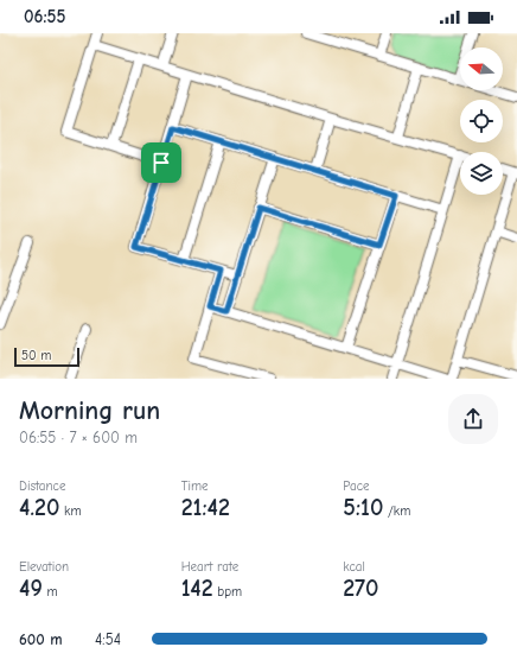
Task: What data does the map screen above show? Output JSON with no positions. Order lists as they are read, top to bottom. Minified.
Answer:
{"scale_bar":"50 m","north":"left","page":{"status":"06:55","scale":"50 m","heading":["Morning run","06:55 · 7 × 600 m"],"stats":[["Distance","4.20 km"],["Time","21:42"],["Pace","5:10 /km"],["Elevation","49 m"],["Heart rate","142 bpm"],["kcal","270"]],"list":[{"name":"600 m","note":"4:54"}]}}
